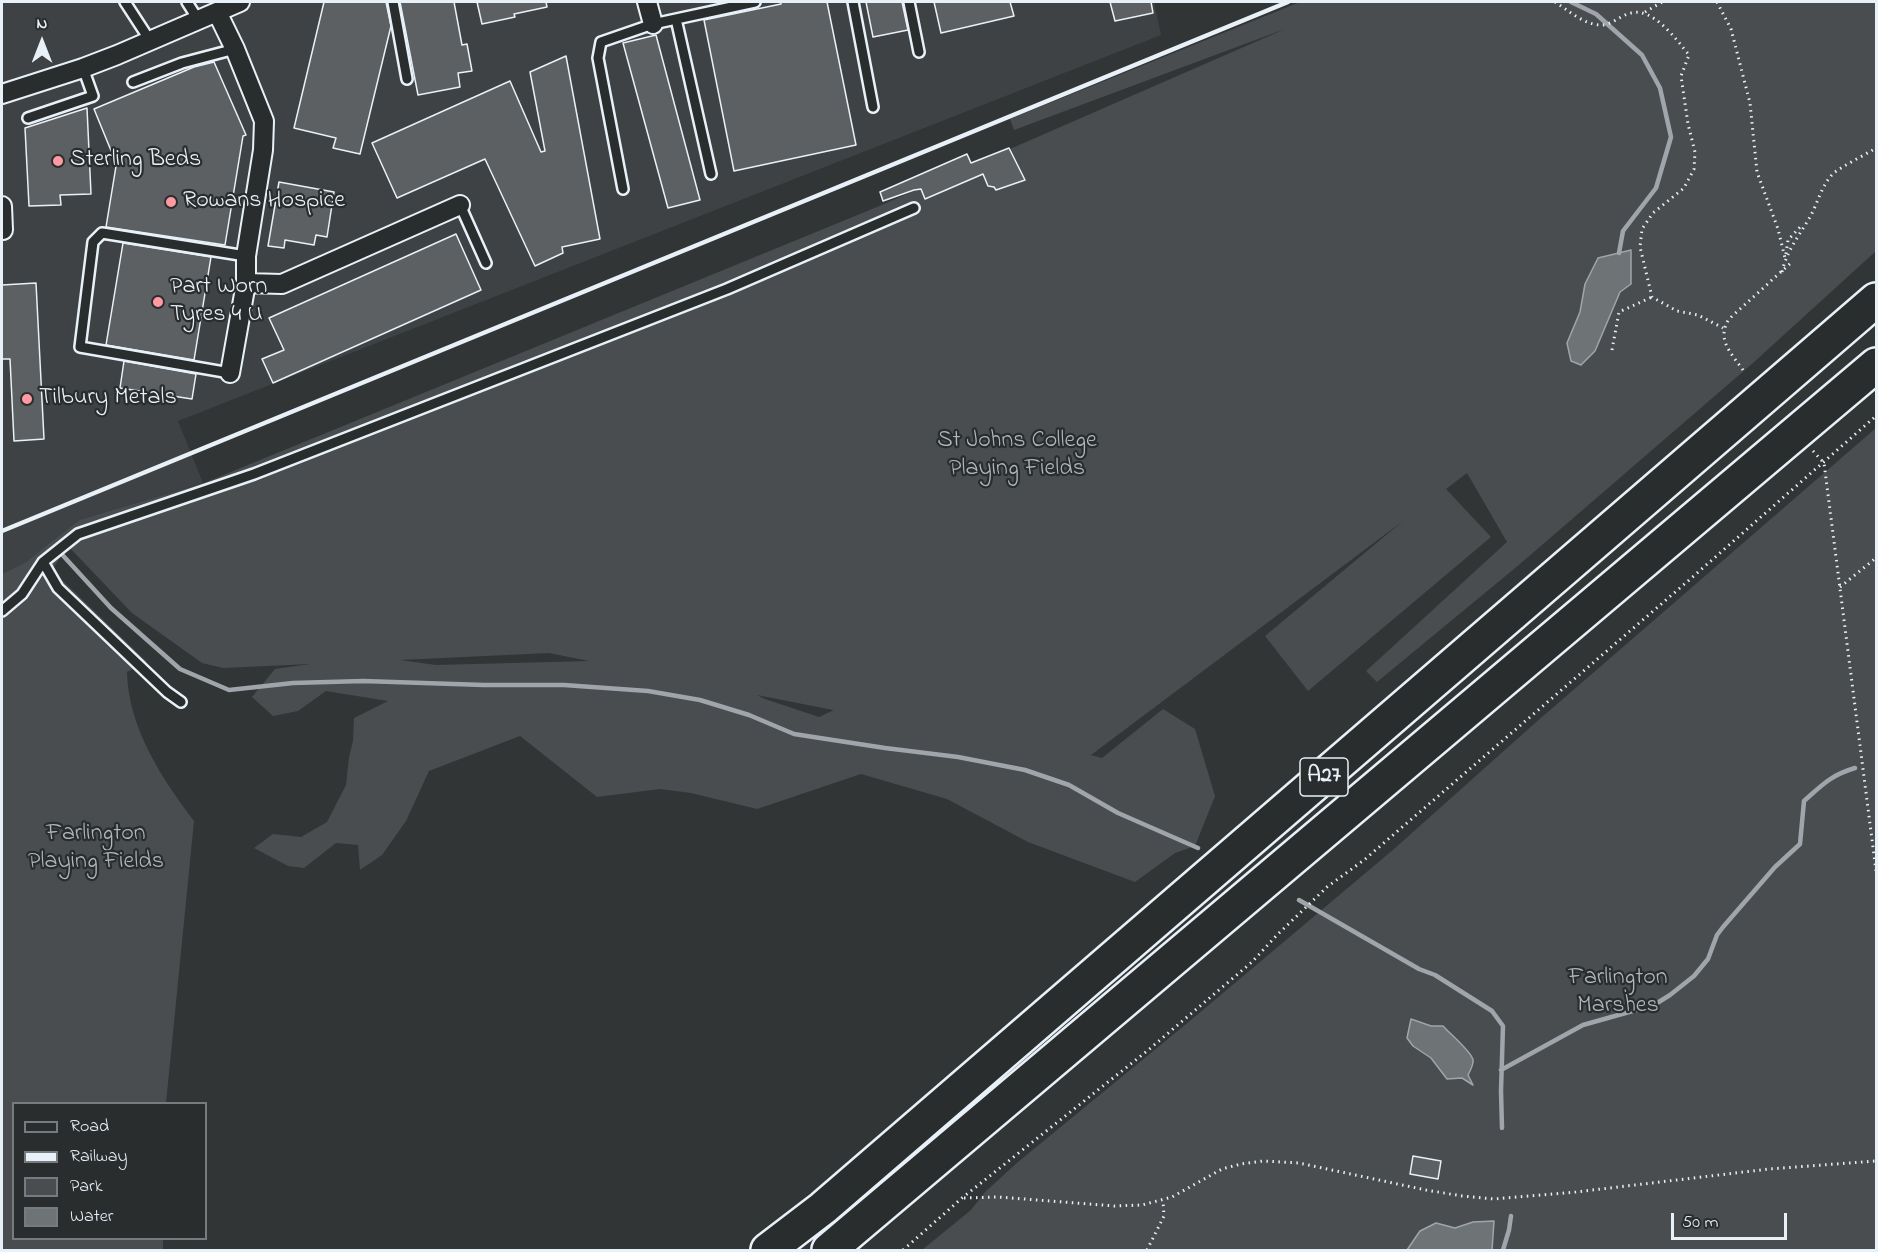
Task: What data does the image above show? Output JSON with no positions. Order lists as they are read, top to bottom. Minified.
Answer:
{"streets":{"highway":["A27"]},"parks":["St Johns College Playing Fields","Farlington Playing Fields","Farlington Marshes"],"places":["Sterling Beds","Rowans Hospice","Part Worn Tyres 4 U","Tilbury Metals"],"legend":["Road","Railway","Park","Water"],"scale_bar":"50 m","north":"top"}
